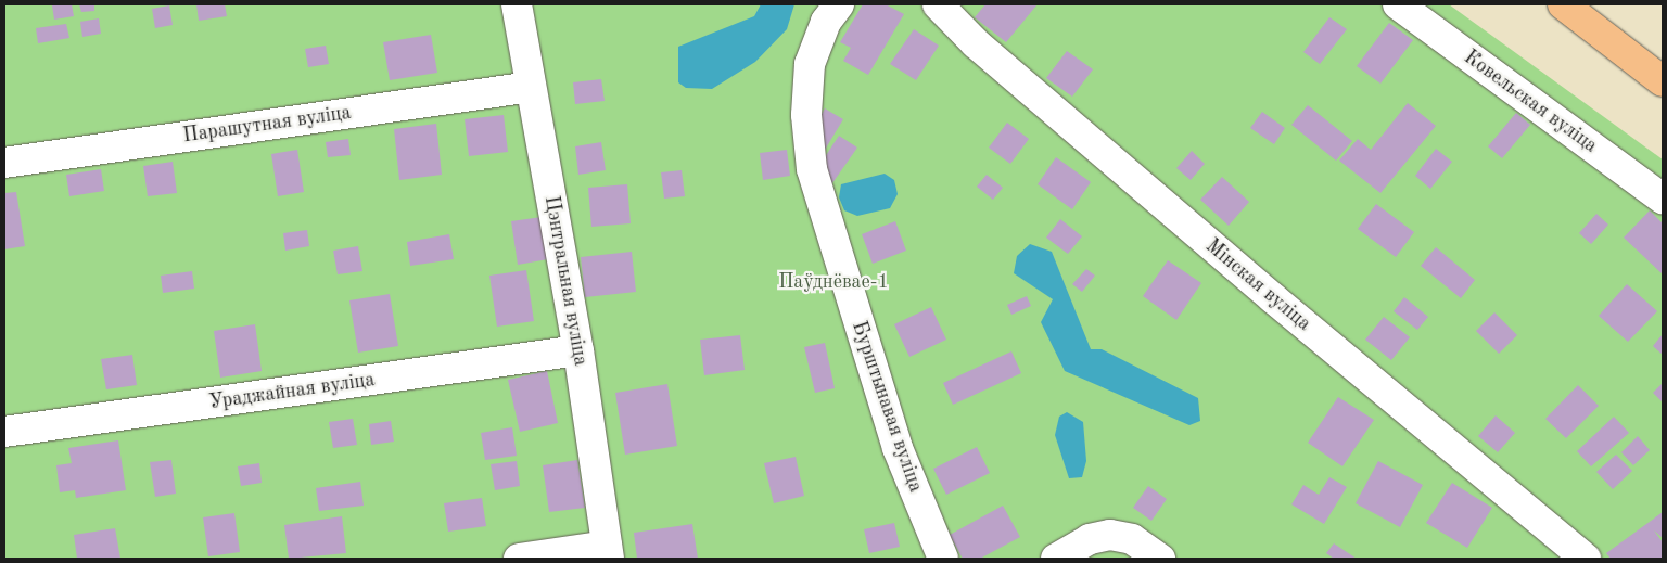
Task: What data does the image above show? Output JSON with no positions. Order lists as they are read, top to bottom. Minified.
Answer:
{"streets":{"lane":["Ковельская вуліца","Парашутная вуліца","Цэнтральная вуліца","Мінская вуліца","Ураджайная вуліца","Бурштынавая вуліца"]},"crossings":[["Парашутная вуліца","Цэнтральная вуліца"],["Цэнтральная вуліца","Ураджайная вуліца"]],"parks":["Паўднёвае-1"]}
